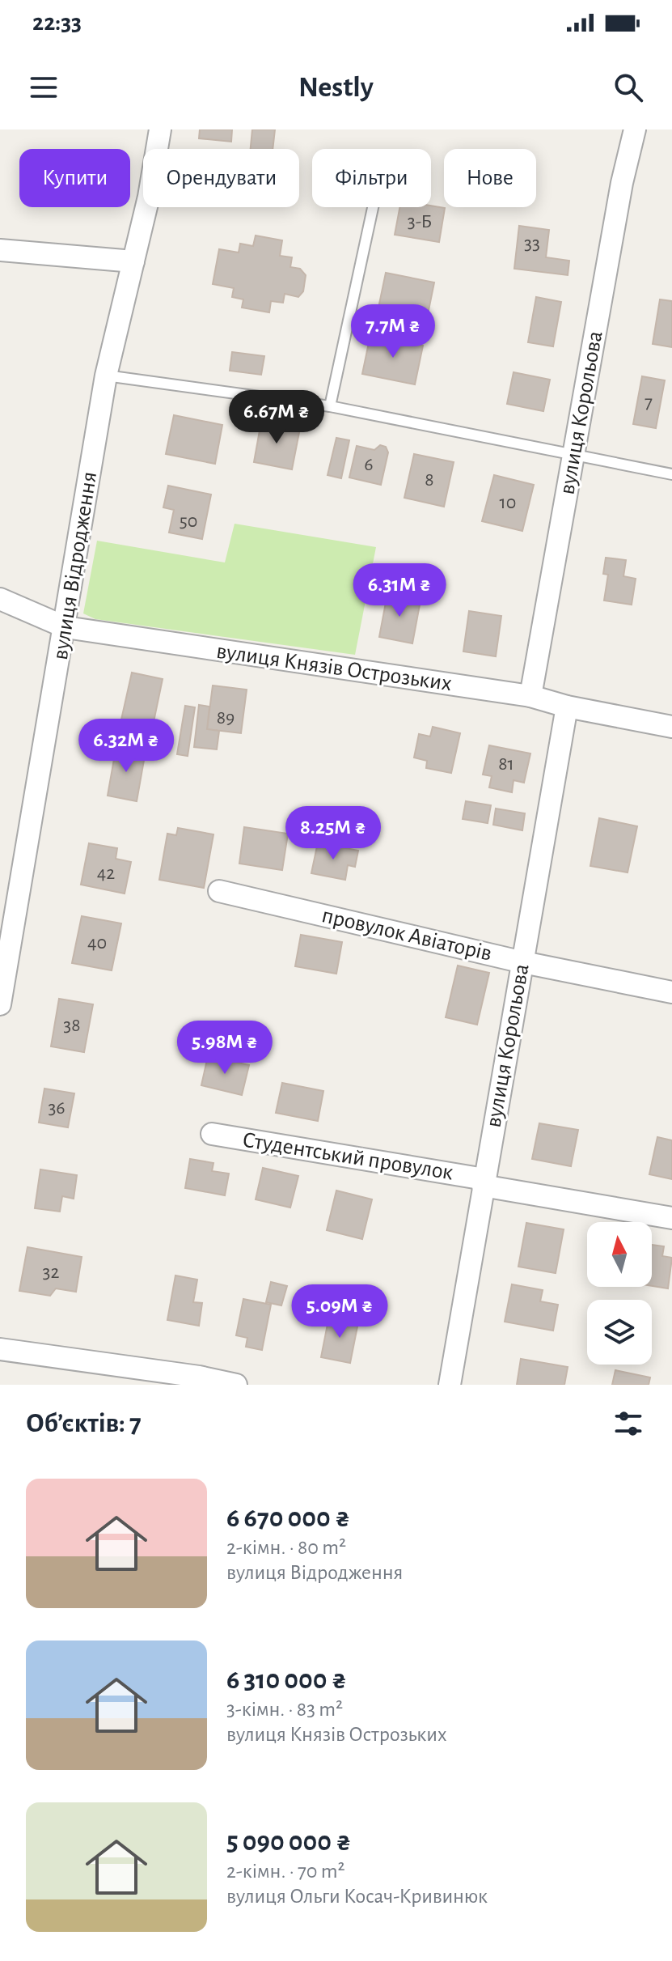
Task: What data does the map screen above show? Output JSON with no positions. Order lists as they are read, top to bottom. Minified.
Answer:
{"streets":{"street":["вулиця Корольова","вулиця Відродження","вулиця Князів Острозьких","провулок Авіаторів","Студентський провулок"]},"crossings":[["вулиця Корольова","вулиця Князів Острозьких"],["вулиця Корольова","провулок Авіаторів"],["вулиця Корольова","Студентський провулок"],["вулиця Відродження","вулиця Князів Острозьких"]],"house_numbers":["3-Б","33","7","6","8","10","50","89","81","42","40","38","36","32"],"north":"top","page":{"status":"22:33","header":"Nestly","chip":["Купити","Орендувати","Фільтри","Нове"],"price":["7.7M ₴","6.67M ₴","6.31M ₴","6.32M ₴","8.25M ₴","5.98M ₴","5.09M ₴"],"heading":"Об’єктів: 7","list":[{"name":"6 670 000 ₴","note":"2-кімн. · 80 m² · вулиця Відродження"},{"name":"6 310 000 ₴","note":"3-кімн. · 83 m² · вулиця Князів Острозьких"},{"name":"5 090 000 ₴","note":"2-кімн. · 70 m² · вулиця Ольги Косач-Кривинюк"}]}}
